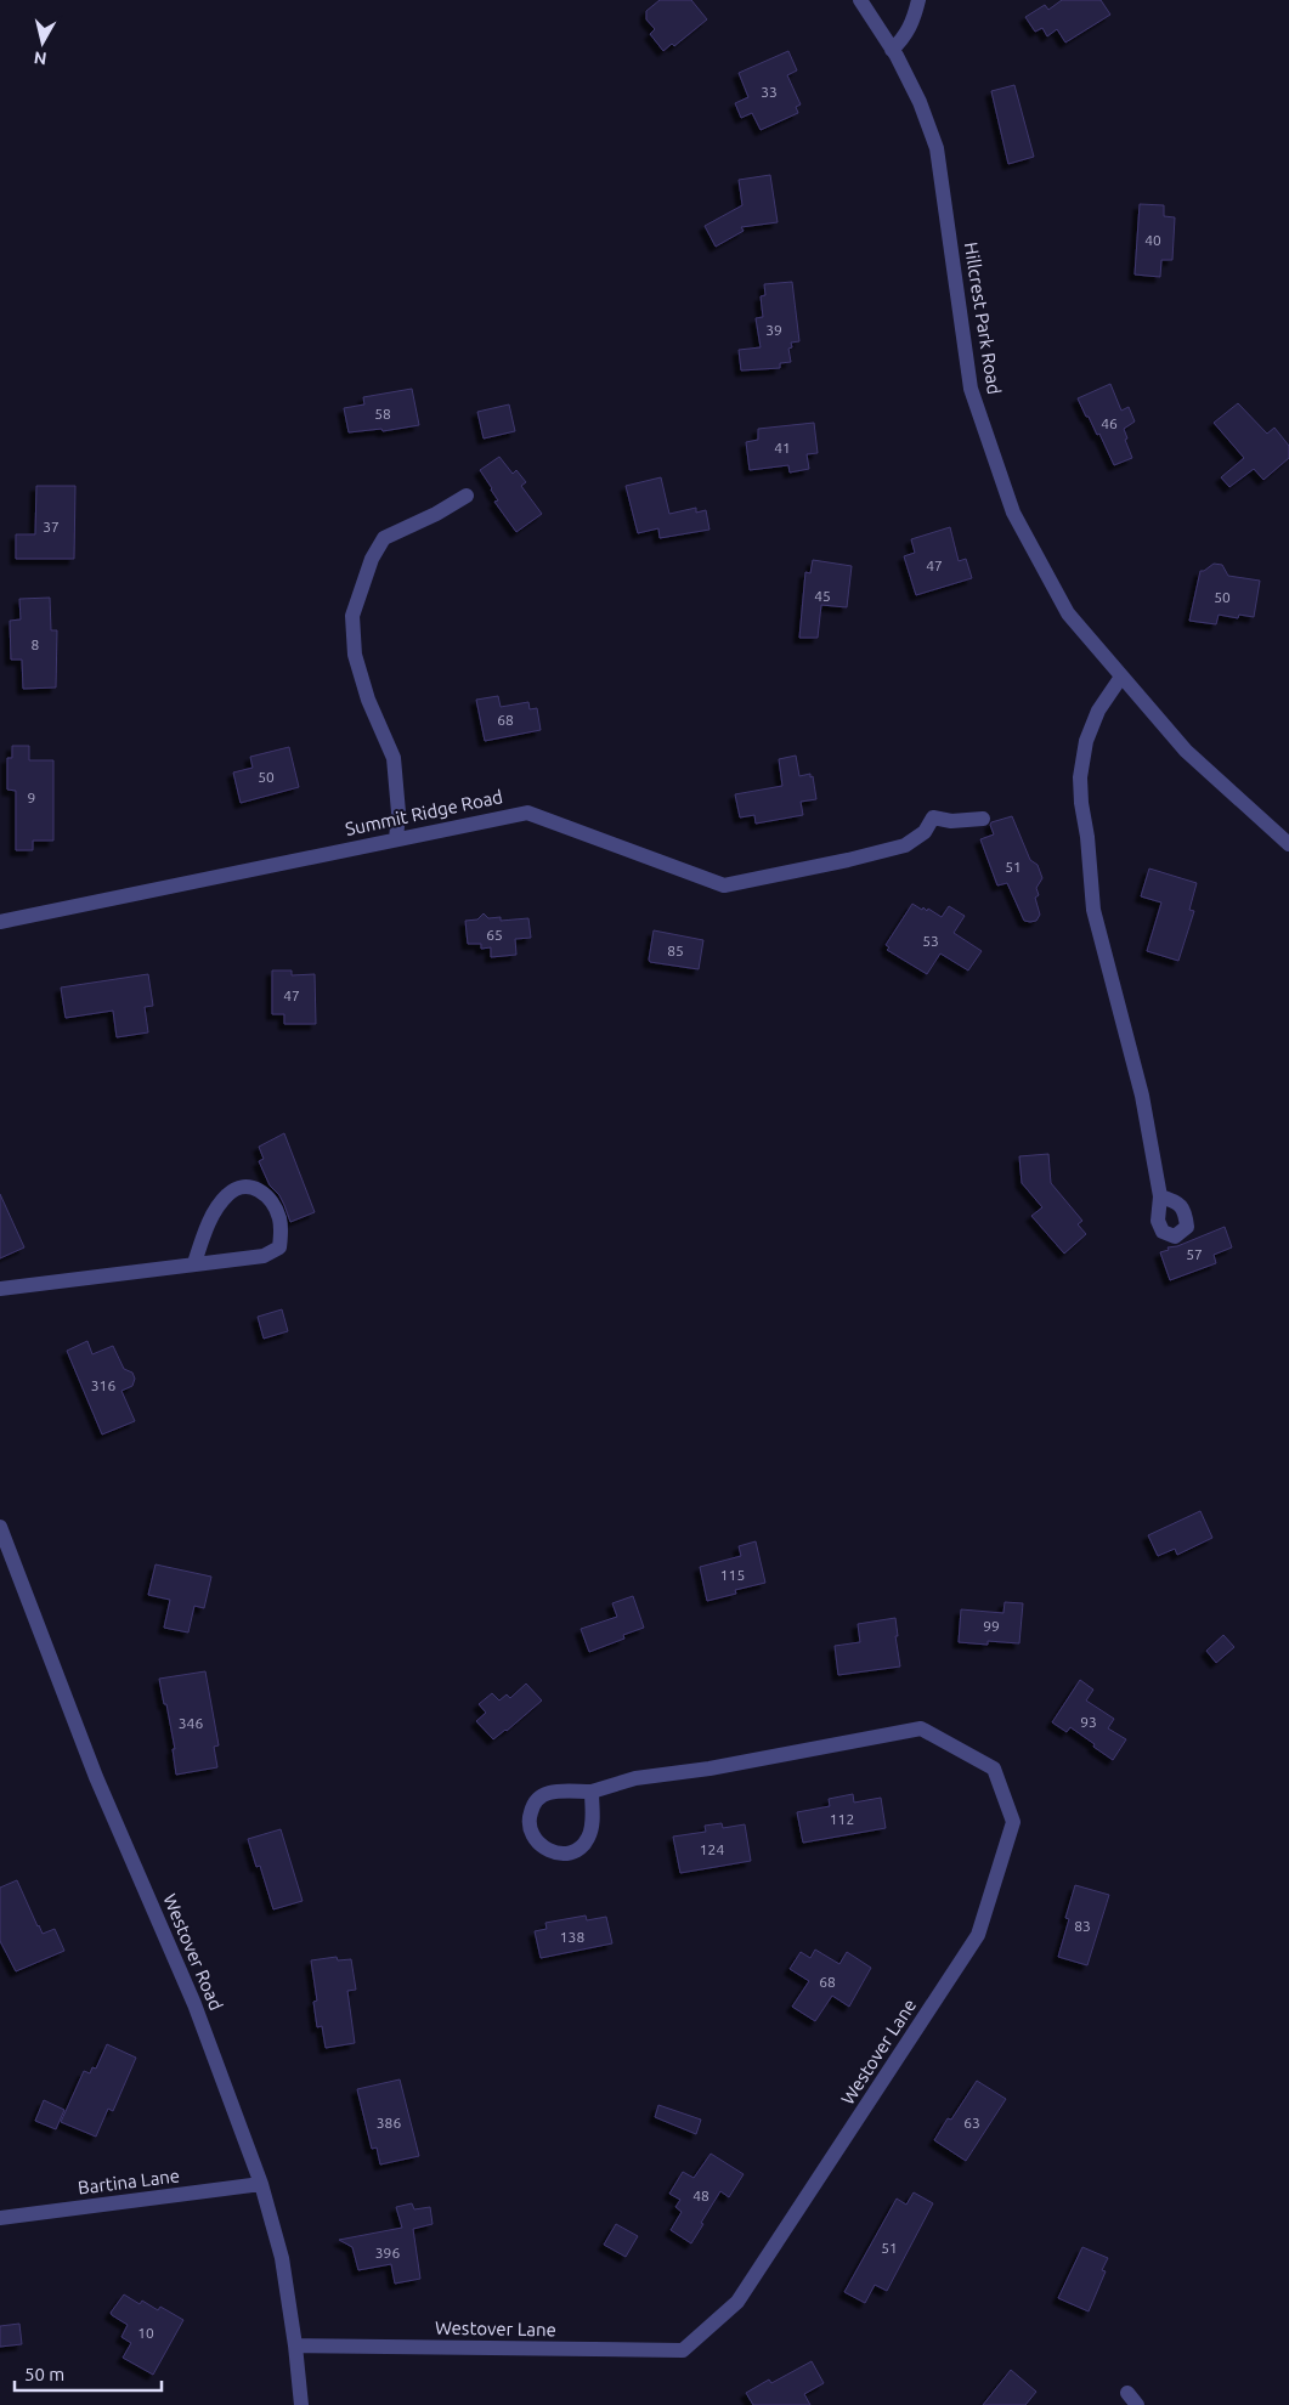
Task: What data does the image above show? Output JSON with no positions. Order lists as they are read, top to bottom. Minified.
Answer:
{"streets":{"street":["Hillcrest Park Road","Summit Ridge Road","Westover Road","Westover Lane","Bartina Lane"]},"crossings":[["Westover Road","Westover Lane"],["Westover Road","Bartina Lane"]],"house_numbers":["33","40","39","58","46","41","37","47","45","50","8","68","50","9","51","65","53","85","47","57","316","115","99","93","346","112","124","83","138","68","386","63","48","51","396","10"],"scale_bar":"50 m","north":"bottom"}
